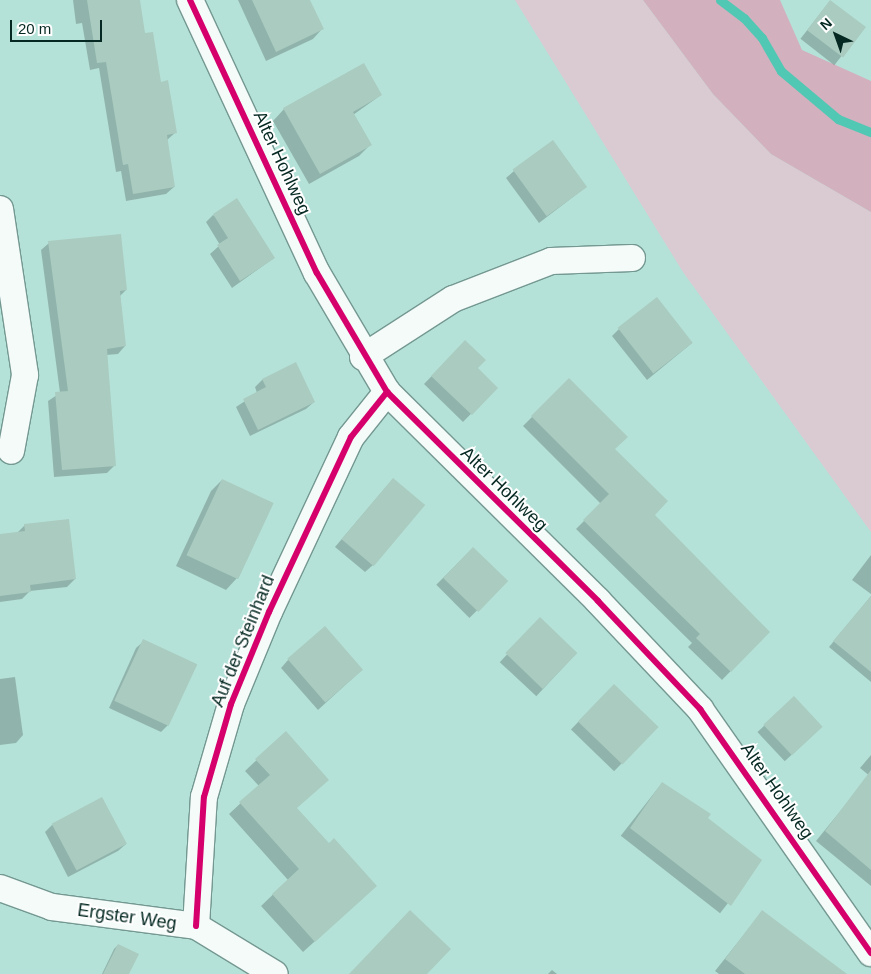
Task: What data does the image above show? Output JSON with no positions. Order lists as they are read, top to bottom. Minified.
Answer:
{"streets":{"street":["Alter Hohlweg","Auf der Steinhard","Ergster Weg"]},"crossings":[["Alter Hohlweg","Auf der Steinhard"],["Auf der Steinhard","Ergster Weg"]],"scale_bar":"20 m","north":"top left"}
